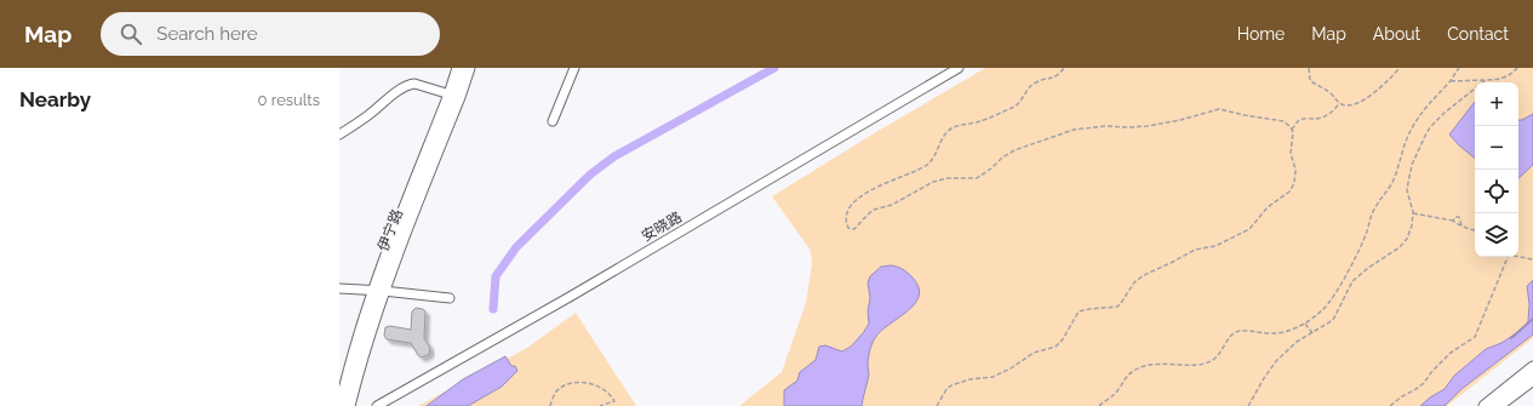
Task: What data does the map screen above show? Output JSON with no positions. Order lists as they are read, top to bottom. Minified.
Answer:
{"streets":{"main road":["伊宁路"],"street":["安晓路"]},"page":{"header":"Map","search":"Search here","nav":["Home","Map","About","Contact"],"heading":["Nearby","0 results"],"map_buttons":["+","−"]}}
